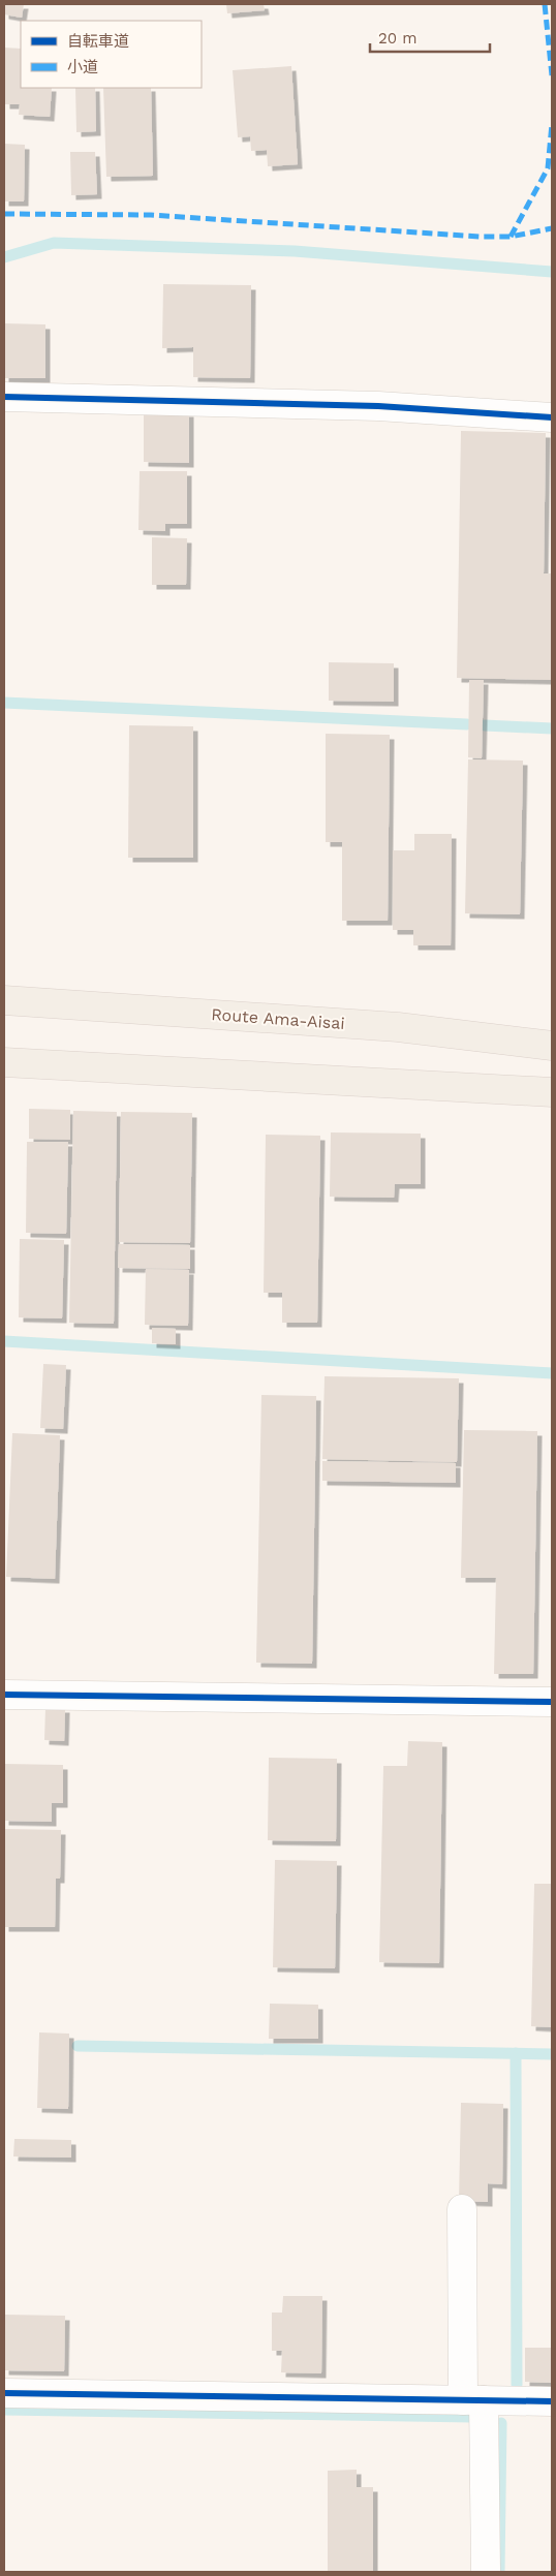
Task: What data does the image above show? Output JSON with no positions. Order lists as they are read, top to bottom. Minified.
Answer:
{"streets":{"main road":["Route Ama-Aisai"]},"legend":["自転車道","小道"],"scale_bar":"20 m"}
